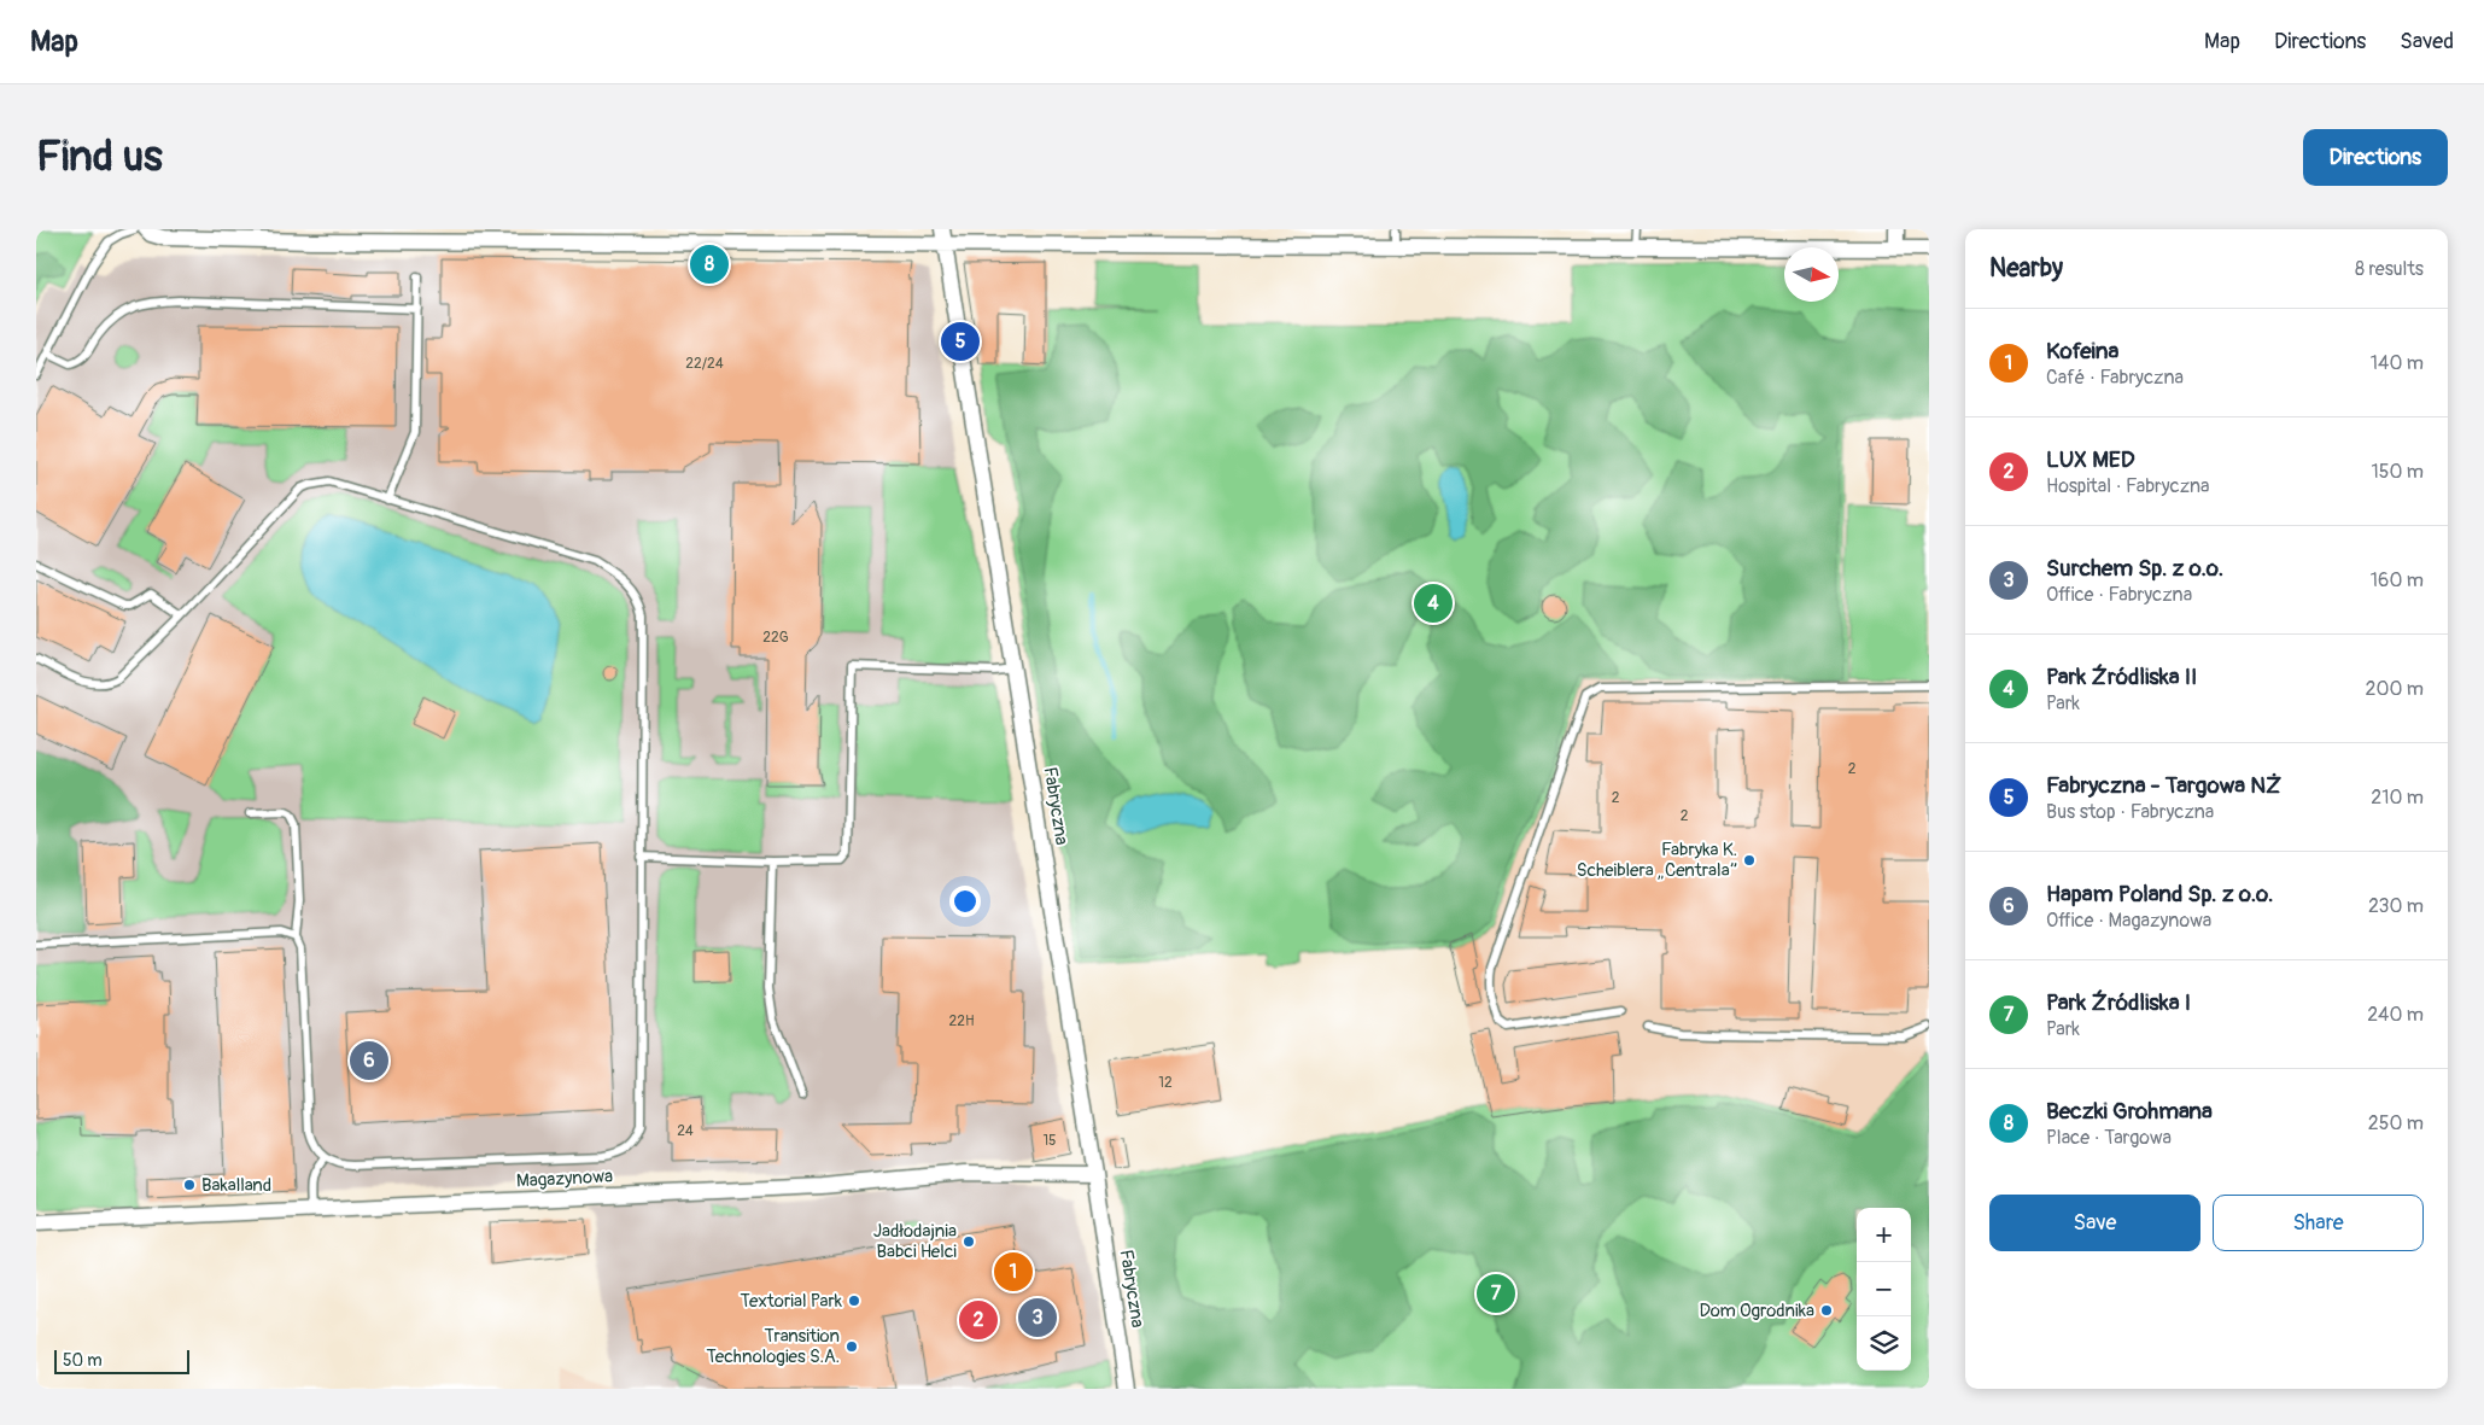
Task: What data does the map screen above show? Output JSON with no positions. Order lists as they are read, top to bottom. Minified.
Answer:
{"streets":{"street":["Fabryczna","Magazynowa"]},"crossings":[["Fabryczna","Magazynowa"]],"places":["Fabryka K. Scheiblera „Centrala”","Bakalland","Jadłodajnia Babci Helci","Textorial Park","Dom Ogrodnika","Transition Technologies S.A."],"house_numbers":["22/24","22G","2","2","2","22H","12","24","15"],"scale_bar":"50 m","north":"right","page":{"header":"Map","nav":["Map","Directions","Saved"],"buttons":["Directions",["Save","Share"]],"title":"Find us","heading":["Nearby","8 results"],"pins":["8","5","4","6","1","7","3","2"],"list":[{"mark":"1","name":"Kofeina","note":"Café · Fabryczna","value":"140 m"},{"mark":"2","name":"LUX MED","note":"Hospital · Fabryczna","value":"150 m"},{"mark":"3","name":"Surchem Sp. z o.o.","note":"Office · Fabryczna","value":"160 m"},{"mark":"4","name":"Park Źródliska II","note":"Park","value":"200 m"},{"mark":"5","name":"Fabryczna - Targowa NŻ","note":"Bus stop · Fabryczna","value":"210 m"},{"mark":"6","name":"Hapam Poland Sp. z o.o.","note":"Office · Magazynowa","value":"230 m"},{"mark":"7","name":"Park Źródliska I","note":"Park","value":"240 m"},{"mark":"8","name":"Beczki Grohmana","note":"Place · Targowa","value":"250 m"}],"map_buttons":["+","−"],"scale":"50 m"}}
